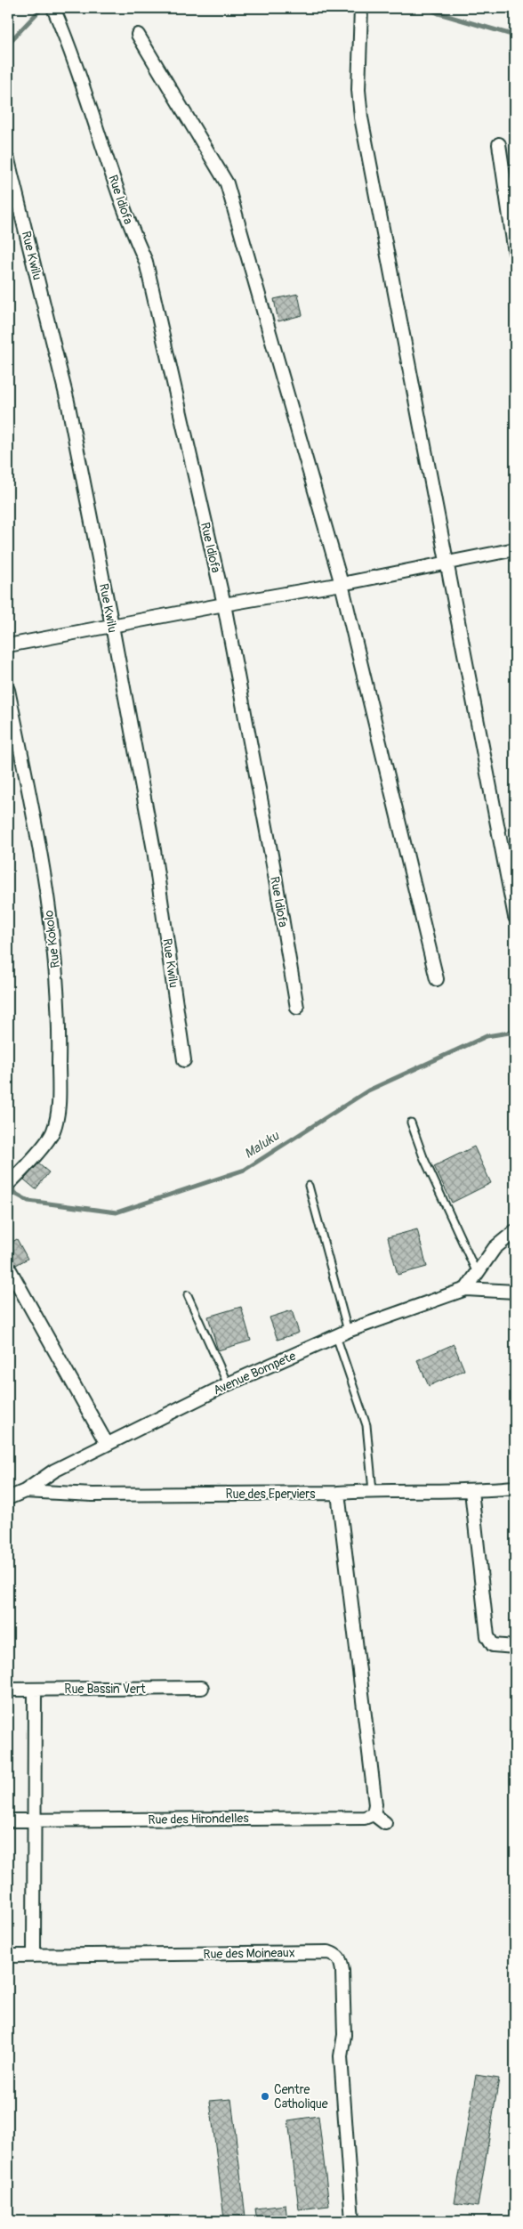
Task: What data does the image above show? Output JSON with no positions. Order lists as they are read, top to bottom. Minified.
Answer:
{"streets":{"street":["Rue Idiofa","Rue Kwilu","Rue Kokolo","Avenue Bompete","Rue des Eperviers","Rue Bassin Vert","Rue des Hirondelles","Rue des Moineaux"]},"crossings":[["Avenue Bompete","Rue des Eperviers"]],"water":["Maluku"],"places":["Centre Catholique"]}
